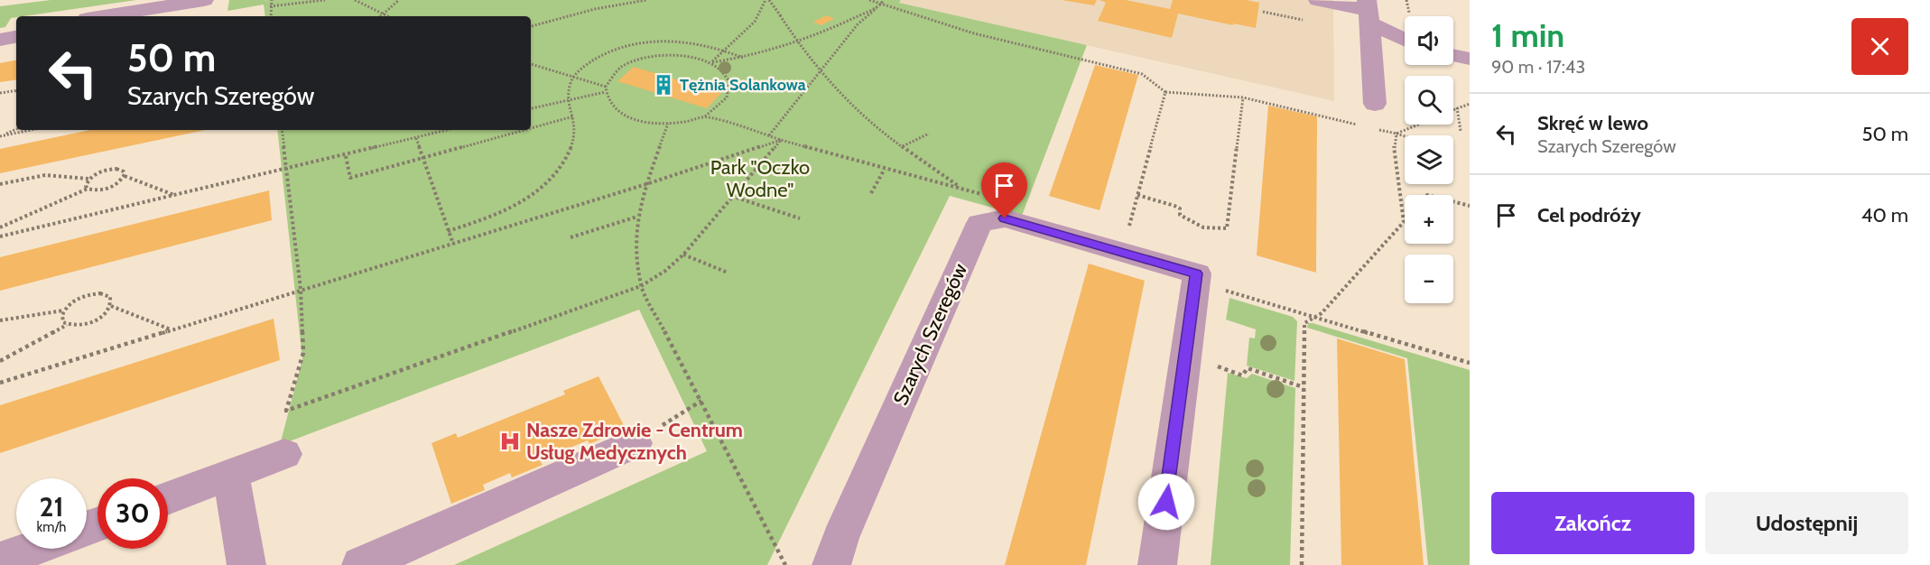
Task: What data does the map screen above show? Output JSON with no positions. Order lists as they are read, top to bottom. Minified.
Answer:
{"streets":{"street":["Szarych Szeregów"]},"parks":["Park \"Oczko Wodne\""],"places":{"building":["Tężnia Solankowa"],"hospital":["Nasze Zdrowie - Centrum Usług Medycznych"]},"page":{"heading":["1 min","90 m · 17:43"],"map_buttons":["+","−"],"turn":["50 m","Szarych Szeregów"],"list":[{"name":"Skręć w lewo","note":"Szarych Szeregów","value":"50 m"},{"name":"Cel podróży","value":"40 m"}],"speed":"21 km/h","limit":"30","buttons":["Zakończ","Udostępnij"]}}
